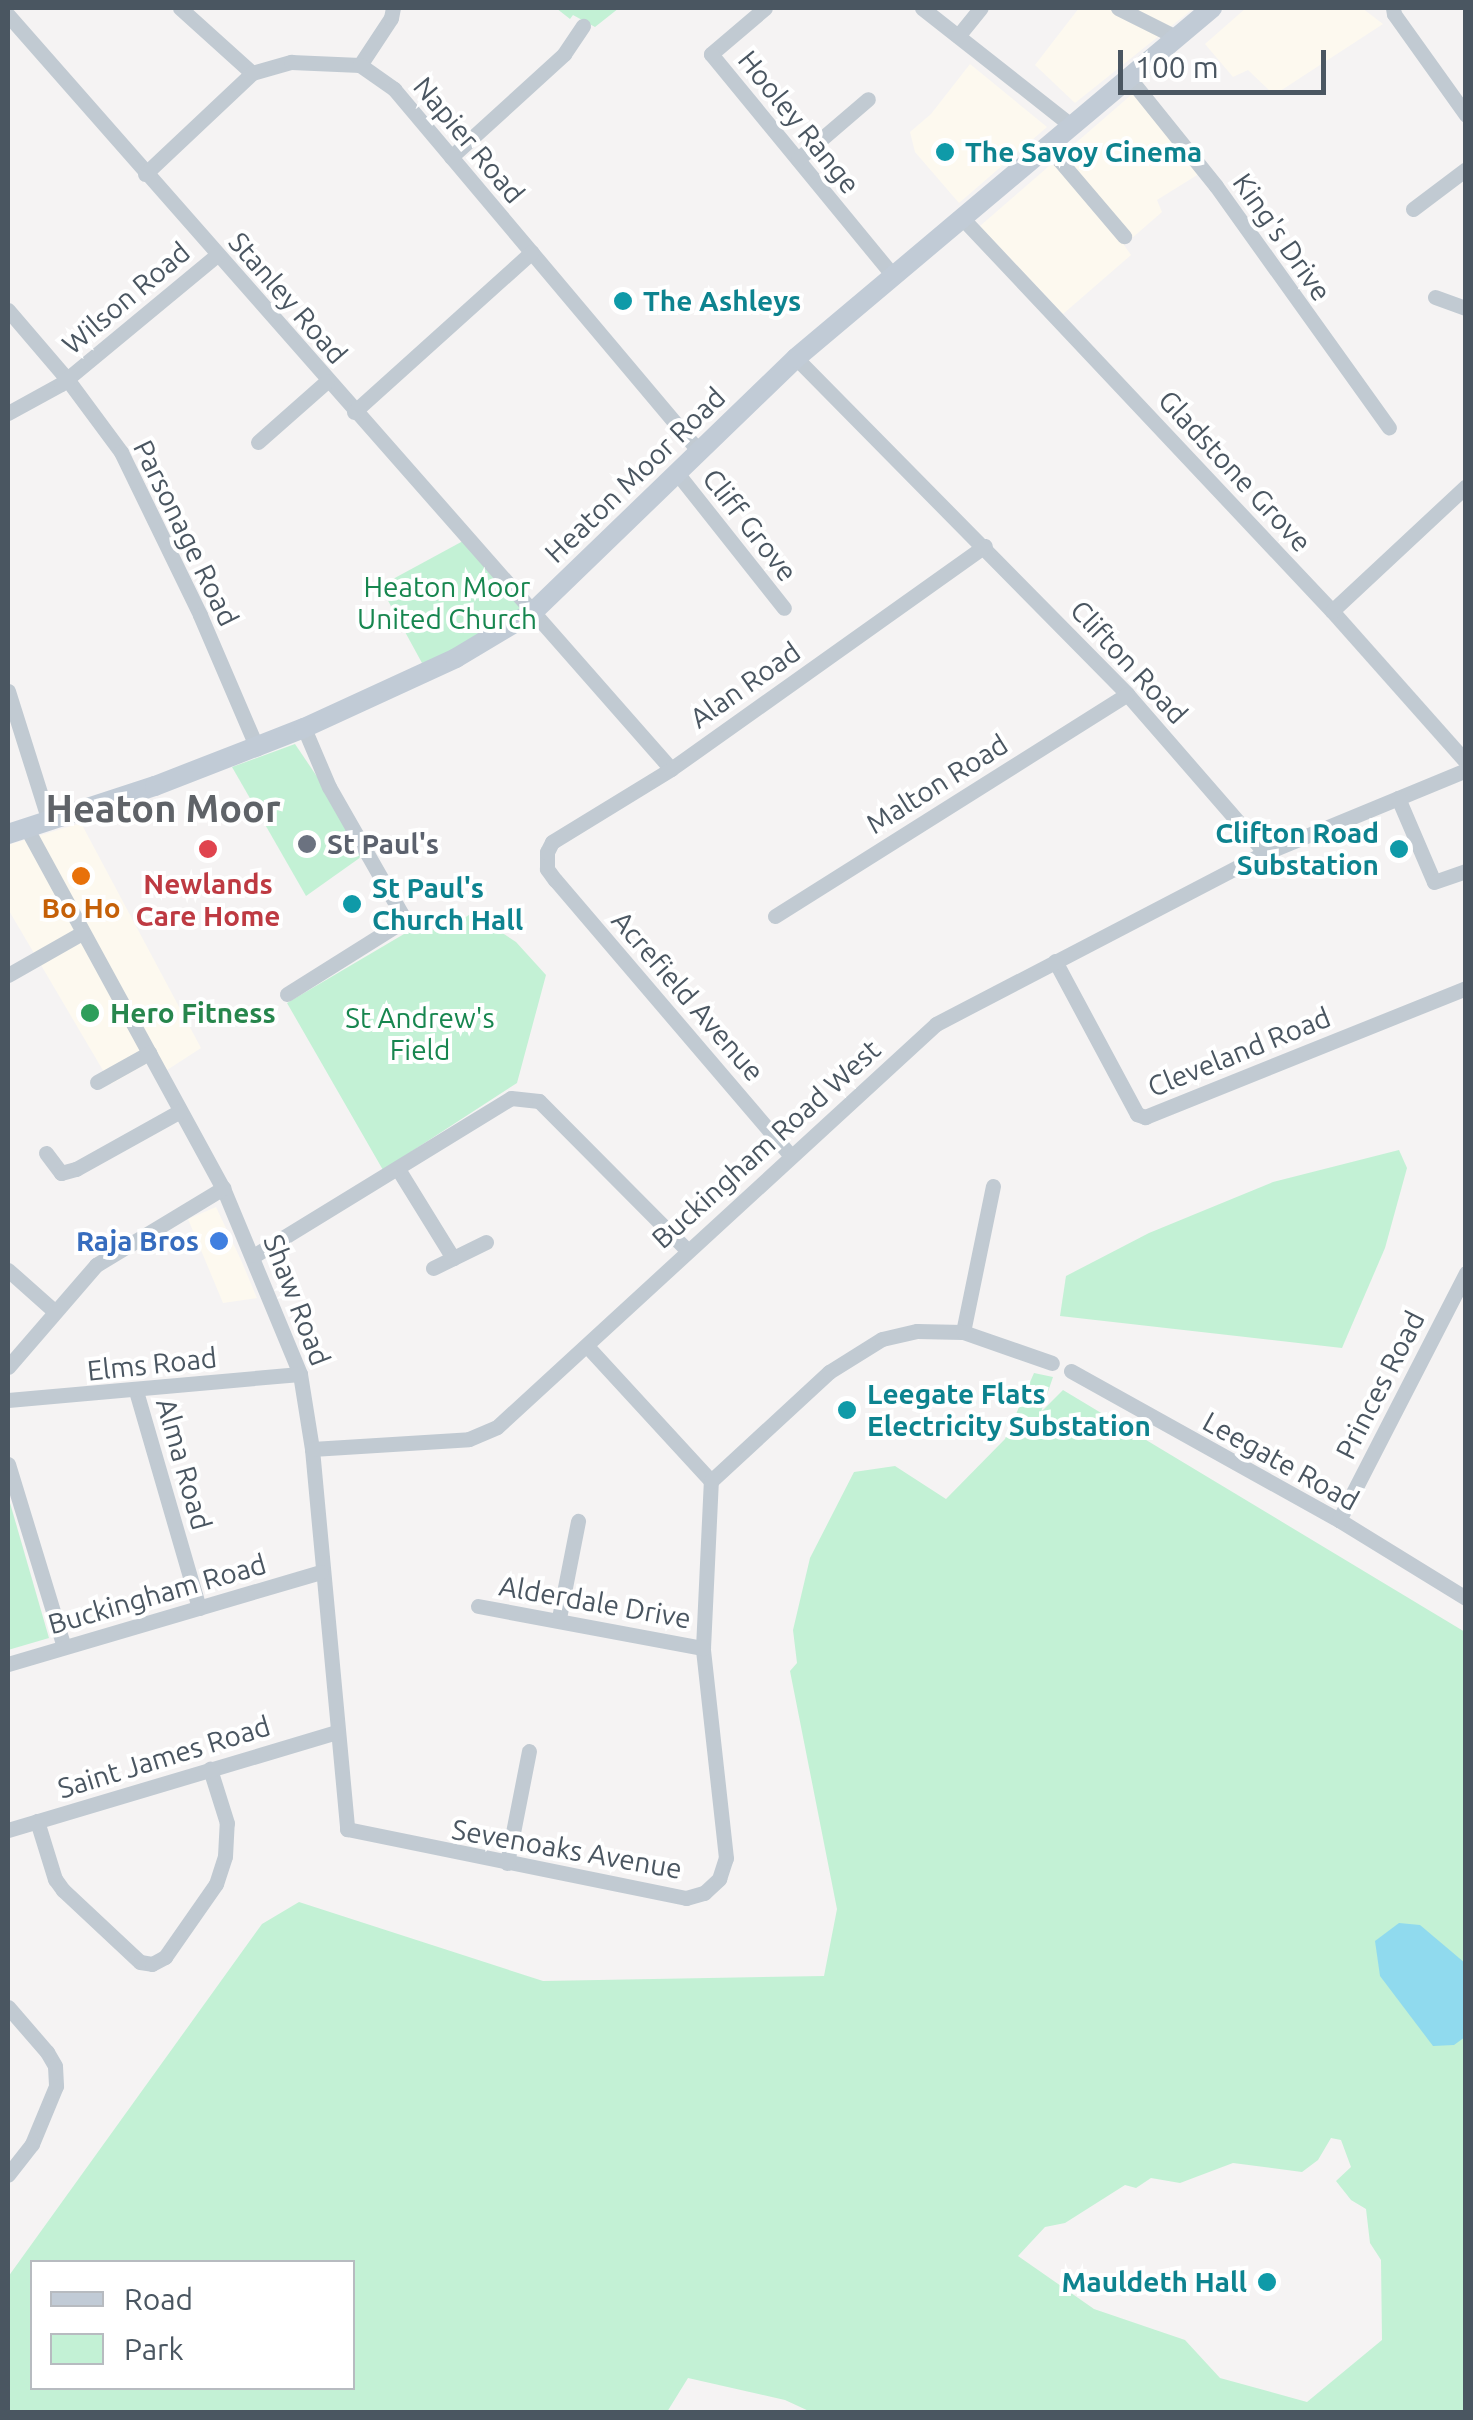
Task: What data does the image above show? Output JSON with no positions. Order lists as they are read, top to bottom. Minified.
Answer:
{"streets":{"main road":["Heaton Moor Road"],"street":["Hooley Range","Napier Road","King's Drive","Wilson Road","Stanley Road","Gladstone Grove","Cliff Grove","Parsonage Road","Clifton Road","Alan Road","Malton Road","Acrefield Avenue","Cleveland Road","Buckingham Road West","Shaw Road","Elms Road","Princes Road","Leegate Road","Alma Road","Buckingham Road","Alderdale Drive","Saint James Road","Sevenoaks Avenue"]},"crossings":[["Hooley Range","Heaton Moor Road"],["Napier Road","Heaton Moor Road"],["King's Drive","Heaton Moor Road"],["Wilson Road","Stanley Road"],["Wilson Road","Parsonage Road"],["Stanley Road","Heaton Moor Road"],["Stanley Road","Alan Road"],["Gladstone Grove","Heaton Moor Road"],["Heaton Moor Road","Cliff Grove"],["Heaton Moor Road","Parsonage Road"],["Heaton Moor Road","Clifton Road"],["Heaton Moor Road","Shaw Road"],["Clifton Road","Alan Road"],["Clifton Road","Malton Road"],["Clifton Road","Buckingham Road West"],["Alan Road","Acrefield Avenue"],["Acrefield Avenue","Buckingham Road West"],["Cleveland Road","Buckingham Road West"],["Buckingham Road West","Shaw Road"],["Shaw Road","Elms Road"],["Shaw Road","Buckingham Road"],["Shaw Road","Saint James Road"],["Shaw Road","Sevenoaks Avenue"],["Elms Road","Alma Road"],["Princes Road","Leegate Road"],["Alma Road","Buckingham Road"],["Alderdale Drive","Sevenoaks Avenue"]],"districts":["Heaton Moor"],"parks":["Heaton Moor United Church","St Andrew's Field"],"places":["The Savoy Cinema","The Ashleys","St Paul's","Newlands Care Home","Clifton Road Substation","Bo Ho","St Paul's Church Hall","Hero Fitness","Raja Bros","Leegate Flats Electricity Substation","Mauldeth Hall"],"legend":["Road","Park"],"scale_bar":"100 m"}
